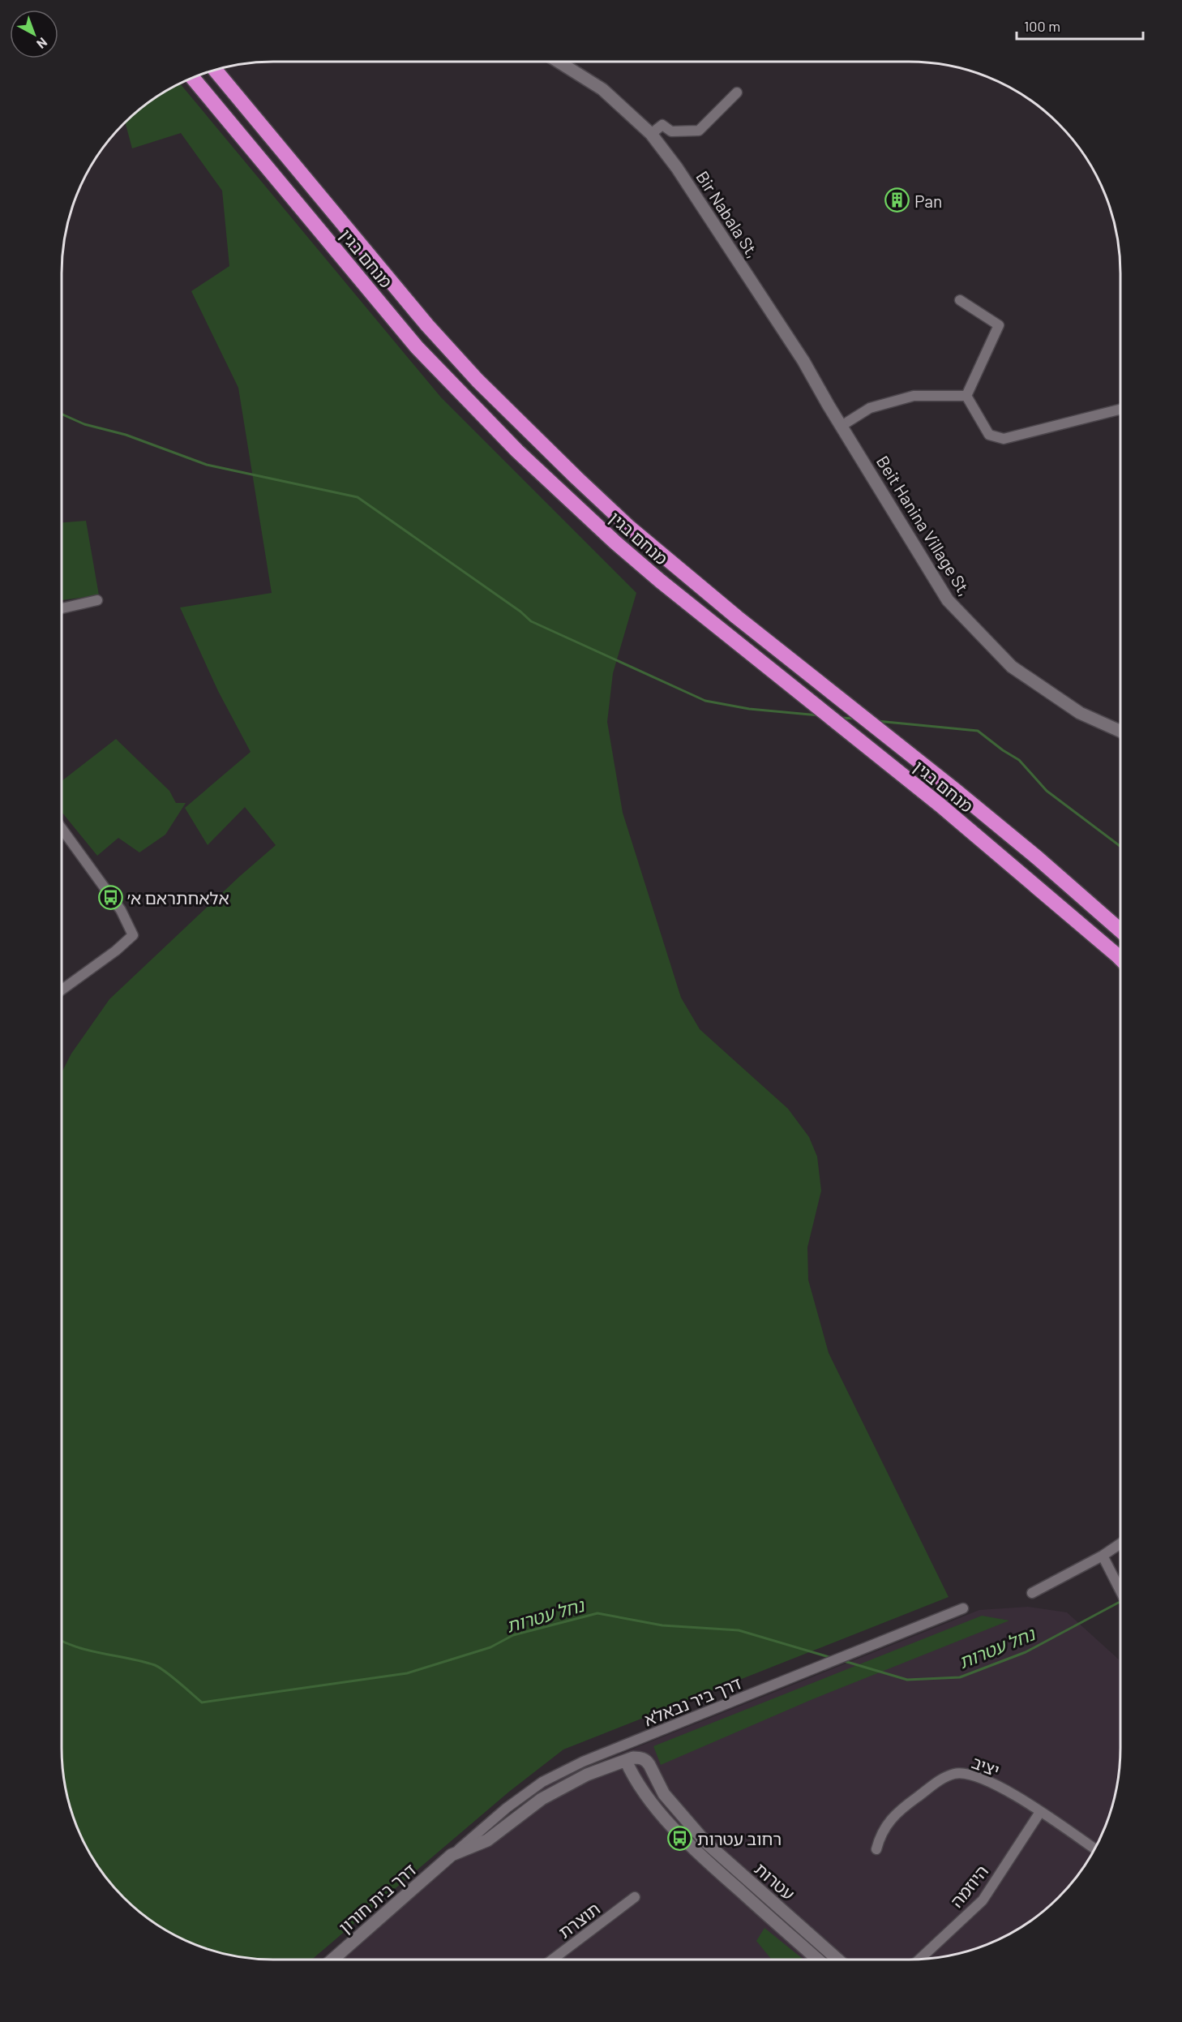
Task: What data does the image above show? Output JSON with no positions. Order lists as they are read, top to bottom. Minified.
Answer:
{"streets":{"highway":["מנחם בגין"],"street":["Bir Nabala St,","Beit Hanina Village St,","דרך ביר נבאלא","יציב","עטרות","היוזמה","דרך בית חורון","תוצרת"]},"crossings":[["Bir Nabala St,","Beit Hanina Village St,"],["דרך ביר נבאלא","עטרות"],["דרך ביר נבאלא","דרך בית חורון"],["יציב","היוזמה"],["עטרות","דרך בית חורון"]],"water":["נחל עטרות"],"places":{"building":["Pan"],"bus stop":["אלאחתראם א׳","רחוב עטרות"]},"scale_bar":"100 m","north":"bottom right"}
